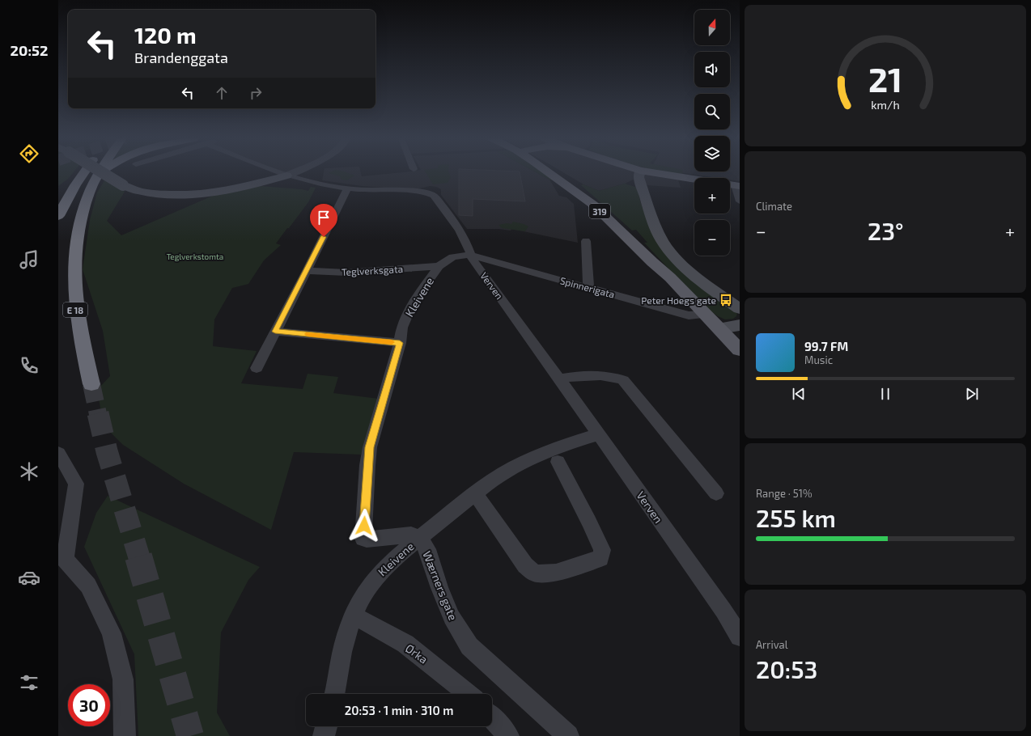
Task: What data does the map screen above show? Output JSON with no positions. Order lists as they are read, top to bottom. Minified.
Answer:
{"streets":{"highway":["E 18"],"main road":["319"],"street":["Teglverksgata","Verven","Spinnerigata","Kleivene","Wærners gate","Ørka"]},"crossings":[["319","Spinnerigata"],["Teglverksgata","Kleivene"],["Verven","Spinnerigata"],["Verven","Kleivene"],["Spinnerigata","Kleivene"],["Kleivene","Wærners gate"],["Kleivene","Ørka"]],"parks":["Teglverkstomta"],"places":{"bus stop":["Peter Høegs gate"]},"north":"top","page":{"tabs":"20:52","map_buttons":["+","−"],"turn":["120 m","Brandenggata"],"tile":["Climate",["Range · 51%","255 km"],["Arrival","20:53"]],"heat":["−","23°","+"],"song":["99.7 FM","Music"],"limit":"30","trip":"20:53 · 1 min · 310 m","gauge":["21","km/h"]}}
